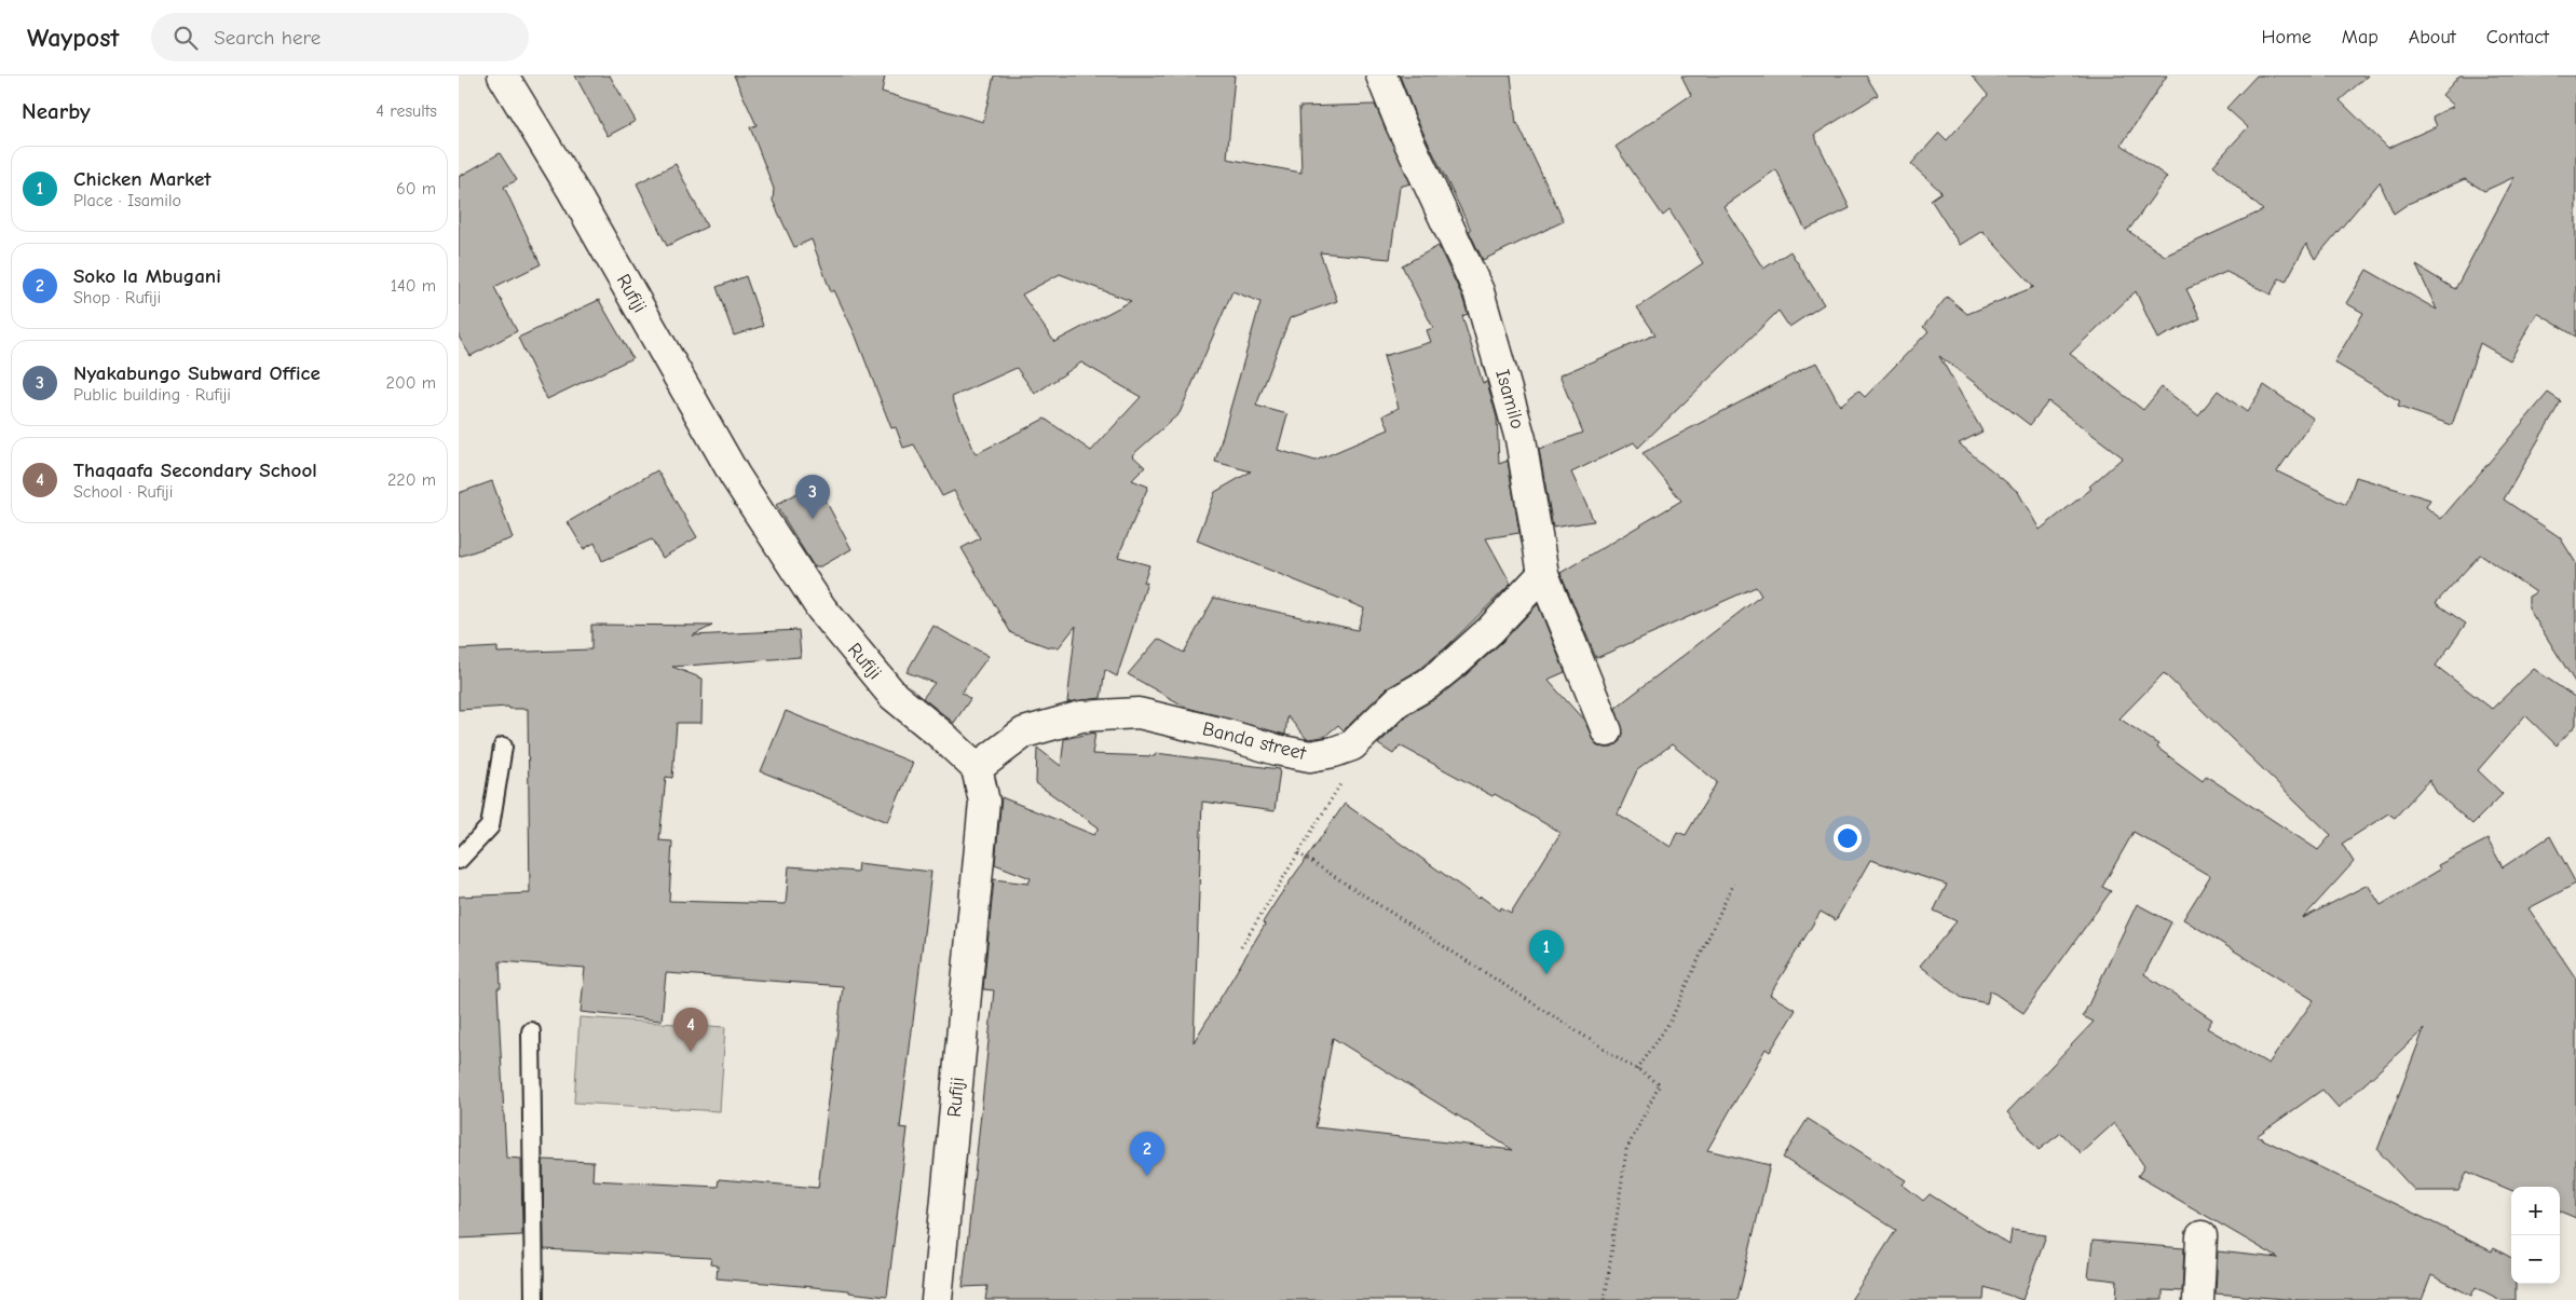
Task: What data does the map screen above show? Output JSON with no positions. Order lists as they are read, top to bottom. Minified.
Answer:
{"streets":{"street":["Rufiji","Isamilo","Banda street"]},"crossings":[["Rufiji","Banda street"],["Isamilo","Banda street"]],"page":{"header":"Waypost","search":"Search here","nav":["Home","Map","About","Contact"],"heading":["Nearby","4 results"],"list":[{"mark":"1","name":"Chicken Market","note":"Place · Isamilo","value":"60 m"},{"mark":"2","name":"Soko la Mbugani","note":"Shop · Rufiji","value":"140 m"},{"mark":"3","name":"Nyakabungo Subward Office","note":"Public building · Rufiji","value":"200 m"},{"mark":"4","name":"Thaqaafa Secondary School","note":"School · Rufiji","value":"220 m"}],"pins":["3","1","4","2"],"map_buttons":["+","−"]}}
